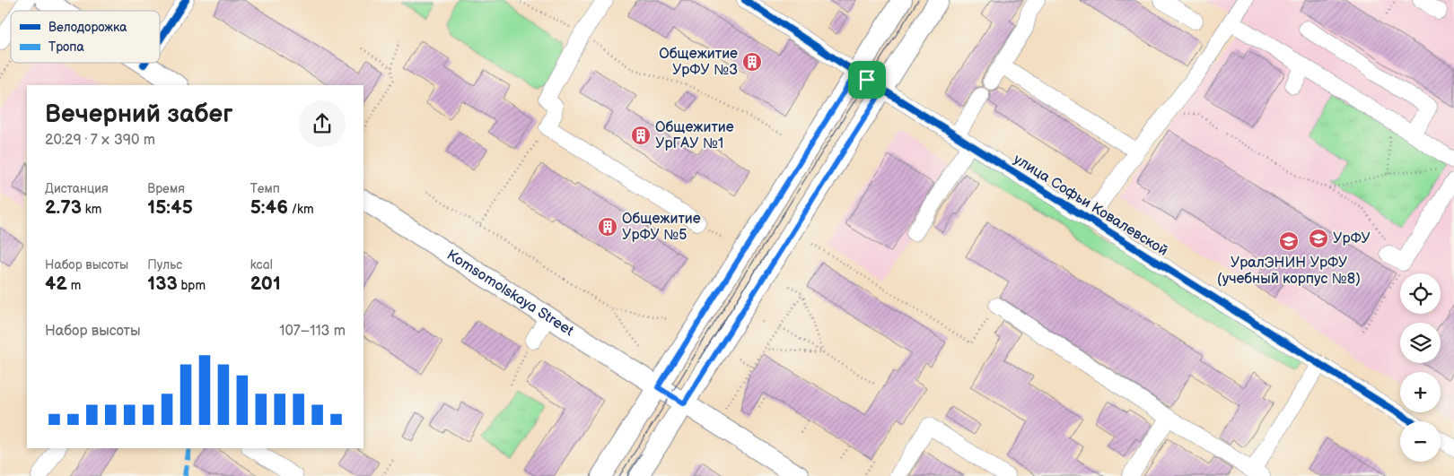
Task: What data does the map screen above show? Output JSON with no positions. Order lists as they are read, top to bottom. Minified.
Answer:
{"streets":{"main road":["Komsomolskaya Street"],"street":["улица Софьи Ковалевской"]},"places":{"building":["Общежитие УрФУ №3","Общежитие УрГАУ №1","Общежитие УрФУ №5"],"school or university":["УрФУ","УралЭНИН УрФУ (учебный корпус №8)"]},"legend":["Велодорожка","Тропа"],"page":{"heading":["Вечерний забег","20:29 · 7 × 390 m"],"stats":[["Дистанция","2.73 km"],["Время","15:45"],["Темп","5:46 /km"],["Набор высоты","42 m"],["Пульс","133 bpm"],["kcal","201"]],"map_buttons":["+","−"],"chart":["Набор высоты","107–113 m"]}}
